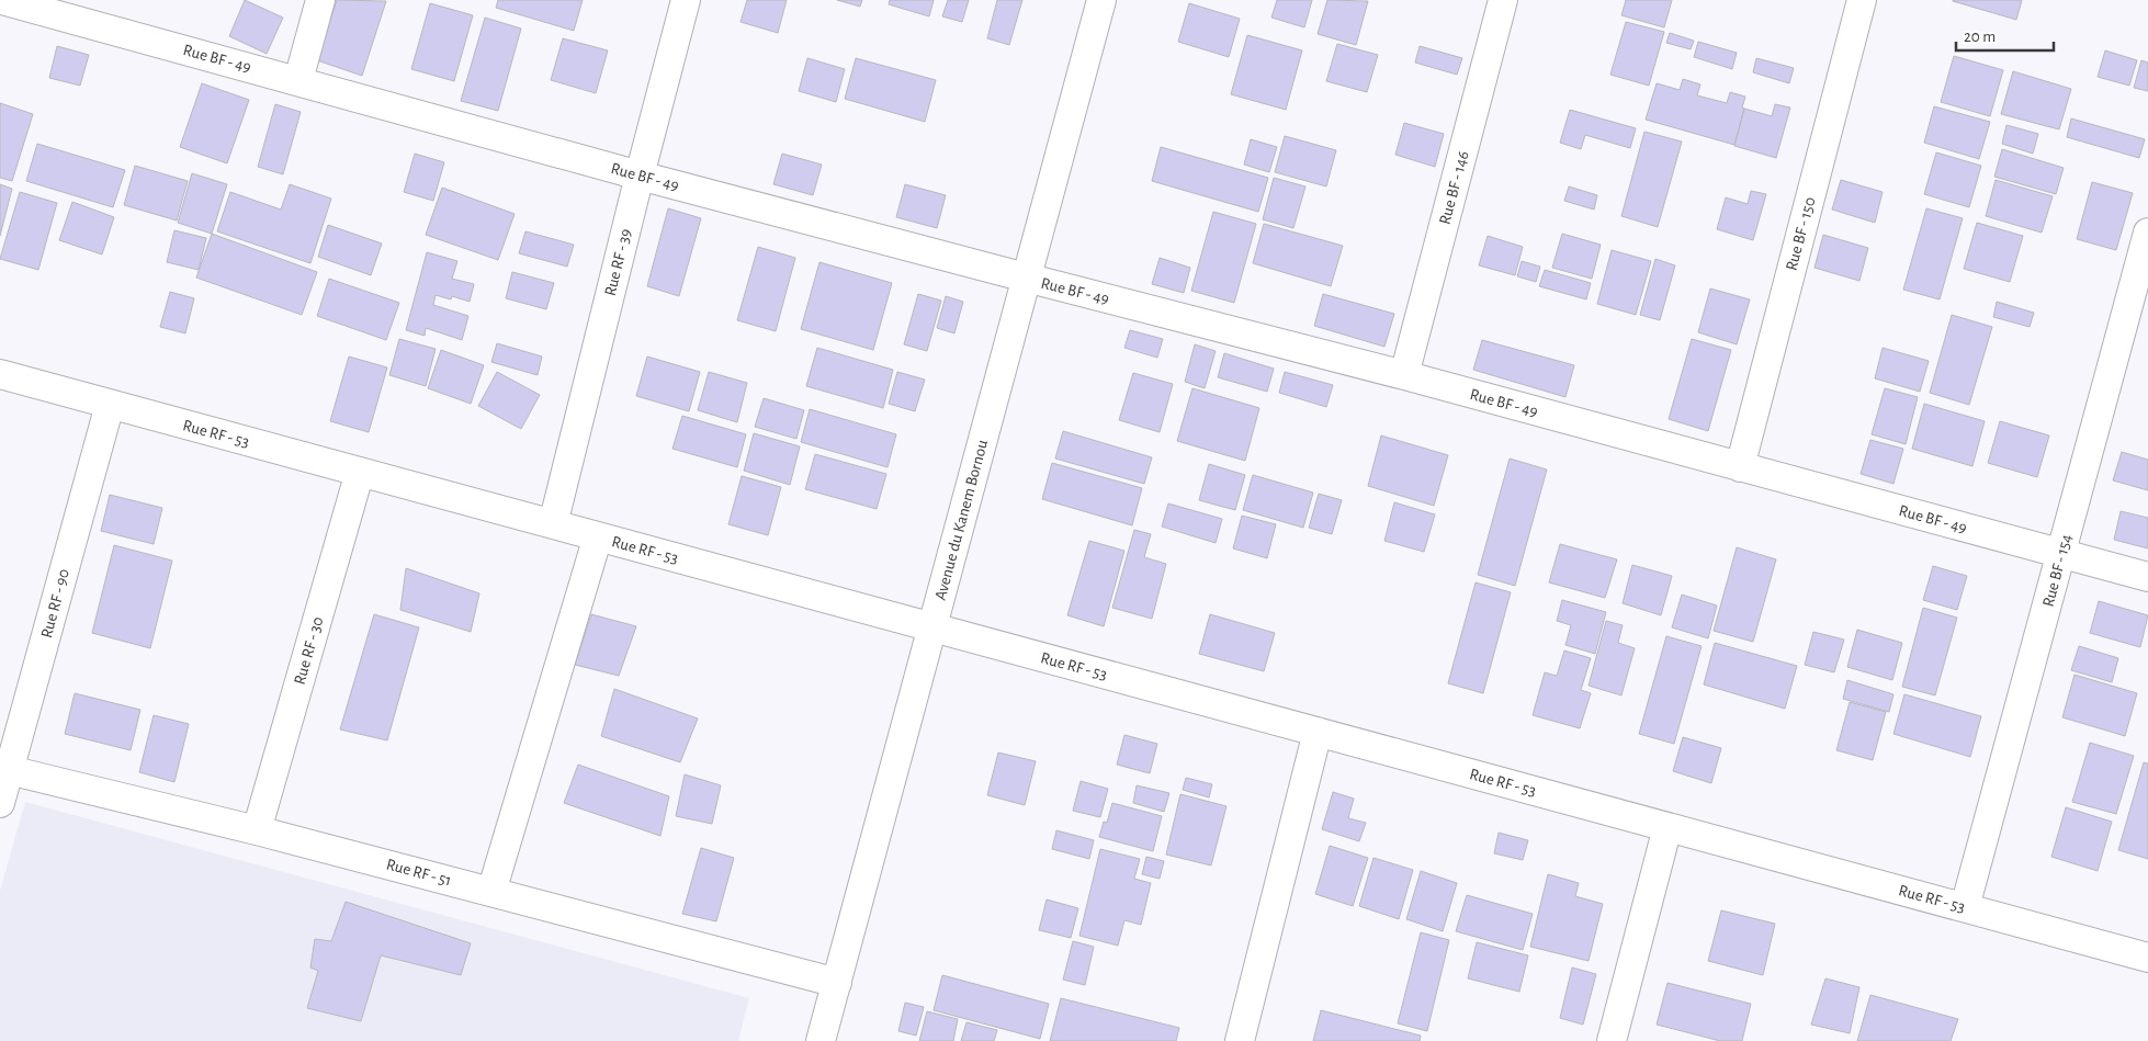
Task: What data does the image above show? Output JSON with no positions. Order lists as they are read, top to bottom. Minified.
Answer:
{"streets":{"street":["Rue BF - 49","Rue BF - 146","Rue BF - 150","Rue RF - 39","Rue RF - 53","Avenue du Kanem Bornou","Rue BF - 154","Rue RF - 90","Rue RF - 30","Rue RF - 51"]},"crossings":[["Rue BF - 49","Rue BF - 146"],["Rue BF - 49","Rue BF - 150"],["Rue BF - 49","Rue RF - 39"],["Rue BF - 49","Avenue du Kanem Bornou"],["Rue BF - 49","Rue BF - 154"],["Rue RF - 39","Rue RF - 53"],["Rue RF - 53","Avenue du Kanem Bornou"],["Rue RF - 53","Rue BF - 154"],["Rue RF - 53","Rue RF - 90"],["Rue RF - 53","Rue RF - 30"],["Avenue du Kanem Bornou","Rue RF - 51"],["Rue RF - 90","Rue RF - 51"],["Rue RF - 30","Rue RF - 51"]],"scale_bar":"20 m"}
